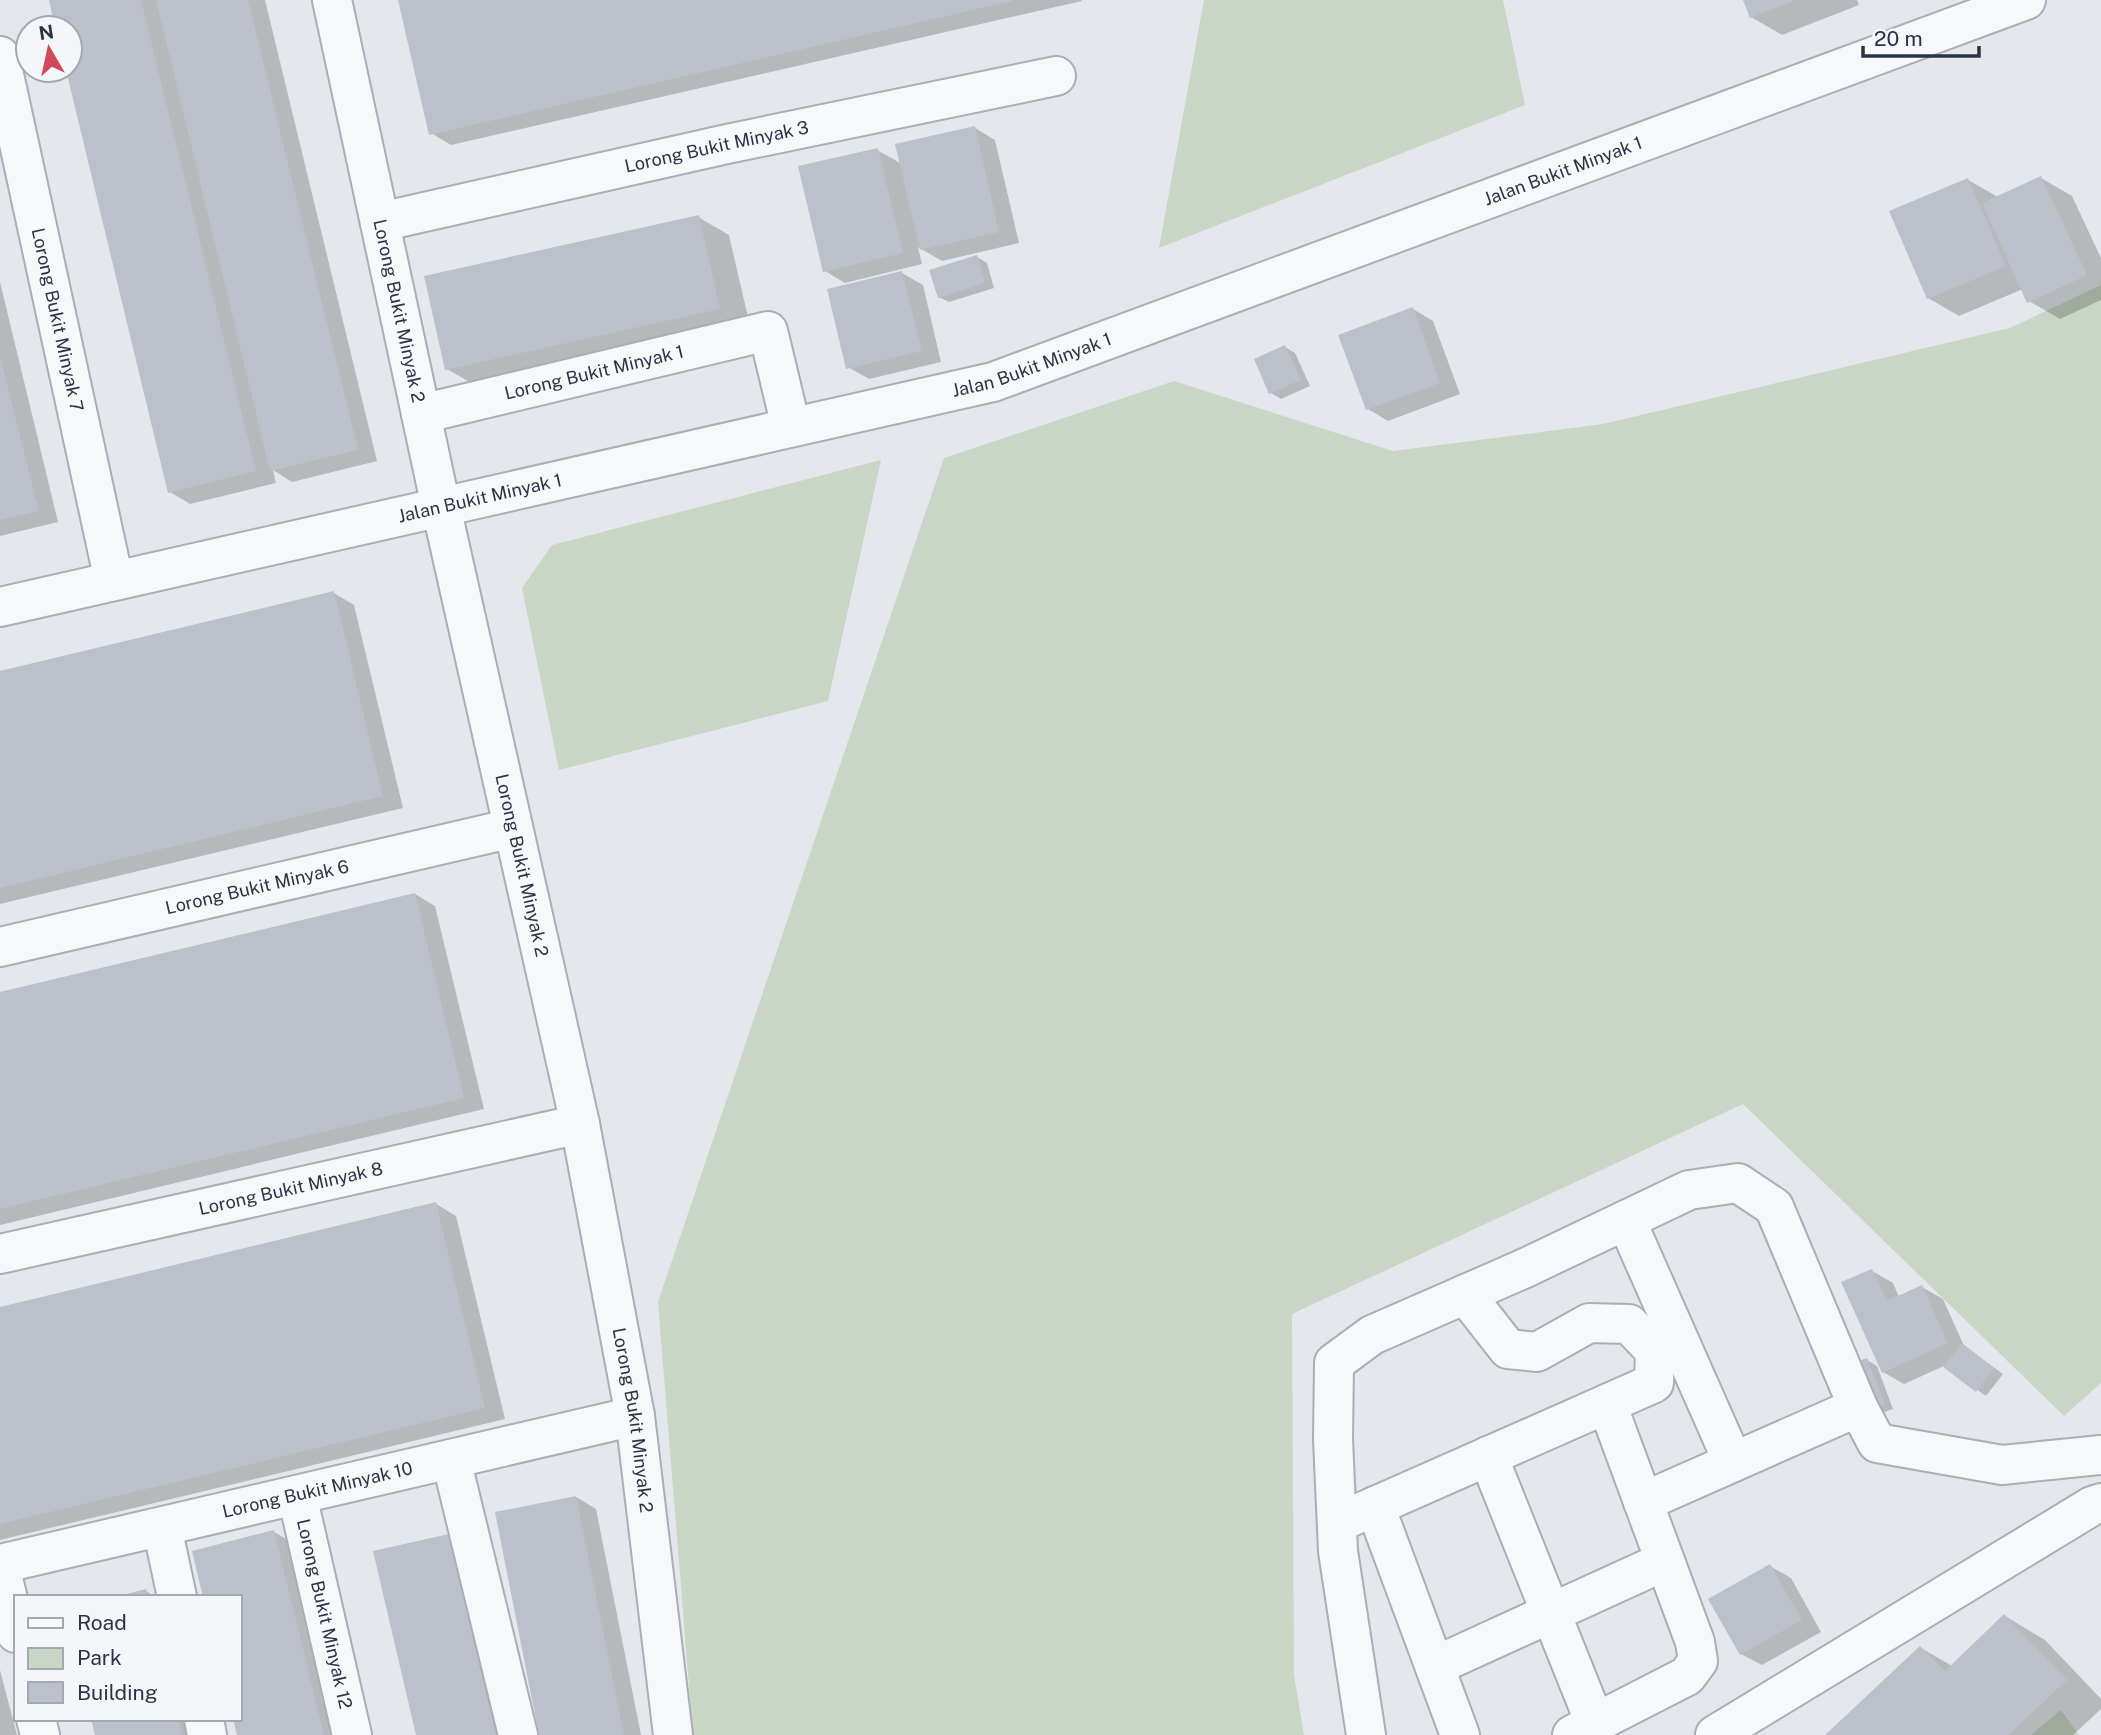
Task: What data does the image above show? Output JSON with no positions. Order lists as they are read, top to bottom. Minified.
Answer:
{"streets":{"street":["Lorong Bukit Minyak 3","Jalan Bukit Minyak 1","Lorong Bukit Minyak 2","Lorong Bukit Minyak 7","Lorong Bukit Minyak 1","Lorong Bukit Minyak 6","Lorong Bukit Minyak 8","Lorong Bukit Minyak 10","Lorong Bukit Minyak 12"]},"crossings":[["Lorong Bukit Minyak 3","Lorong Bukit Minyak 2"],["Jalan Bukit Minyak 1","Lorong Bukit Minyak 2"],["Jalan Bukit Minyak 1","Lorong Bukit Minyak 7"],["Jalan Bukit Minyak 1","Lorong Bukit Minyak 1"],["Lorong Bukit Minyak 2","Lorong Bukit Minyak 1"],["Lorong Bukit Minyak 2","Lorong Bukit Minyak 6"],["Lorong Bukit Minyak 2","Lorong Bukit Minyak 8"],["Lorong Bukit Minyak 2","Lorong Bukit Minyak 10"],["Lorong Bukit Minyak 10","Lorong Bukit Minyak 12"]],"legend":["Road","Park","Building"],"scale_bar":"20 m","north":"top"}
